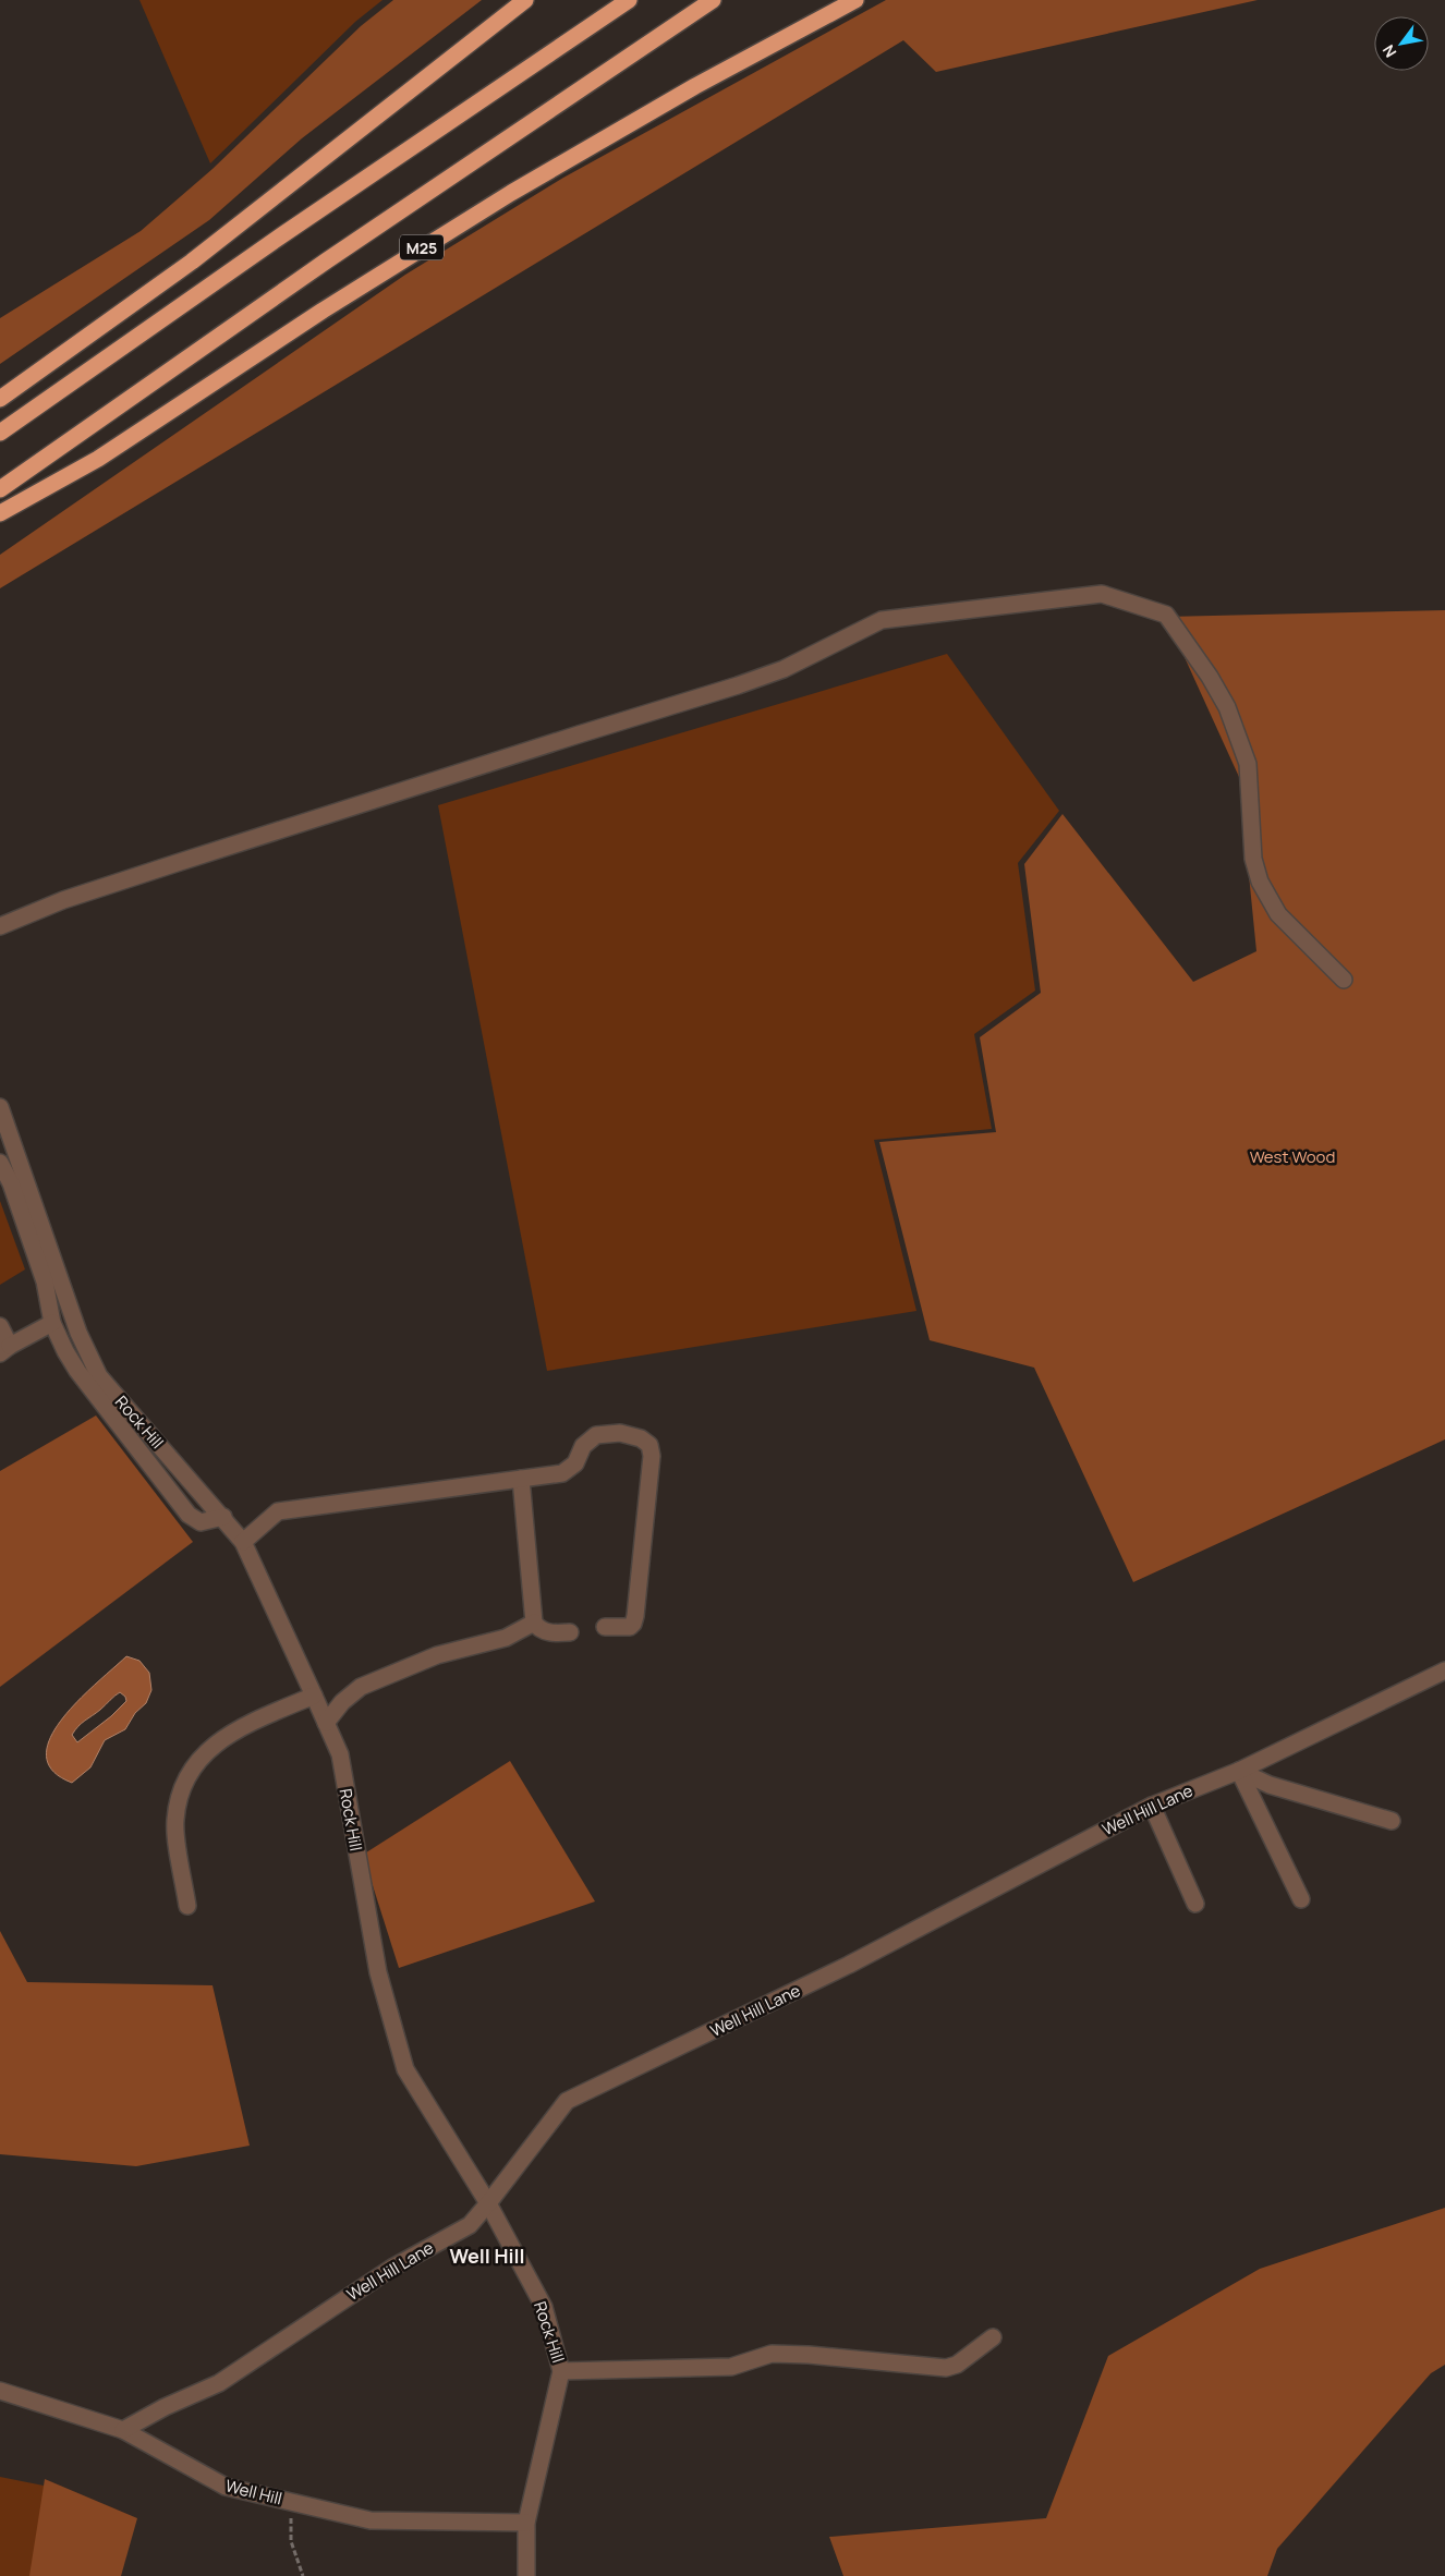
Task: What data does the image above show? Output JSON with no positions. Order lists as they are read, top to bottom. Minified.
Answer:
{"streets":{"highway":["M25"],"street":["Rock Hill","Well Hill Lane","Well Hill"]},"crossings":[["Rock Hill","Well Hill Lane"],["Rock Hill","Well Hill"],["Well Hill Lane","Well Hill"]],"districts":["Well Hill"],"parks":["West Wood"],"north":"bottom left"}
